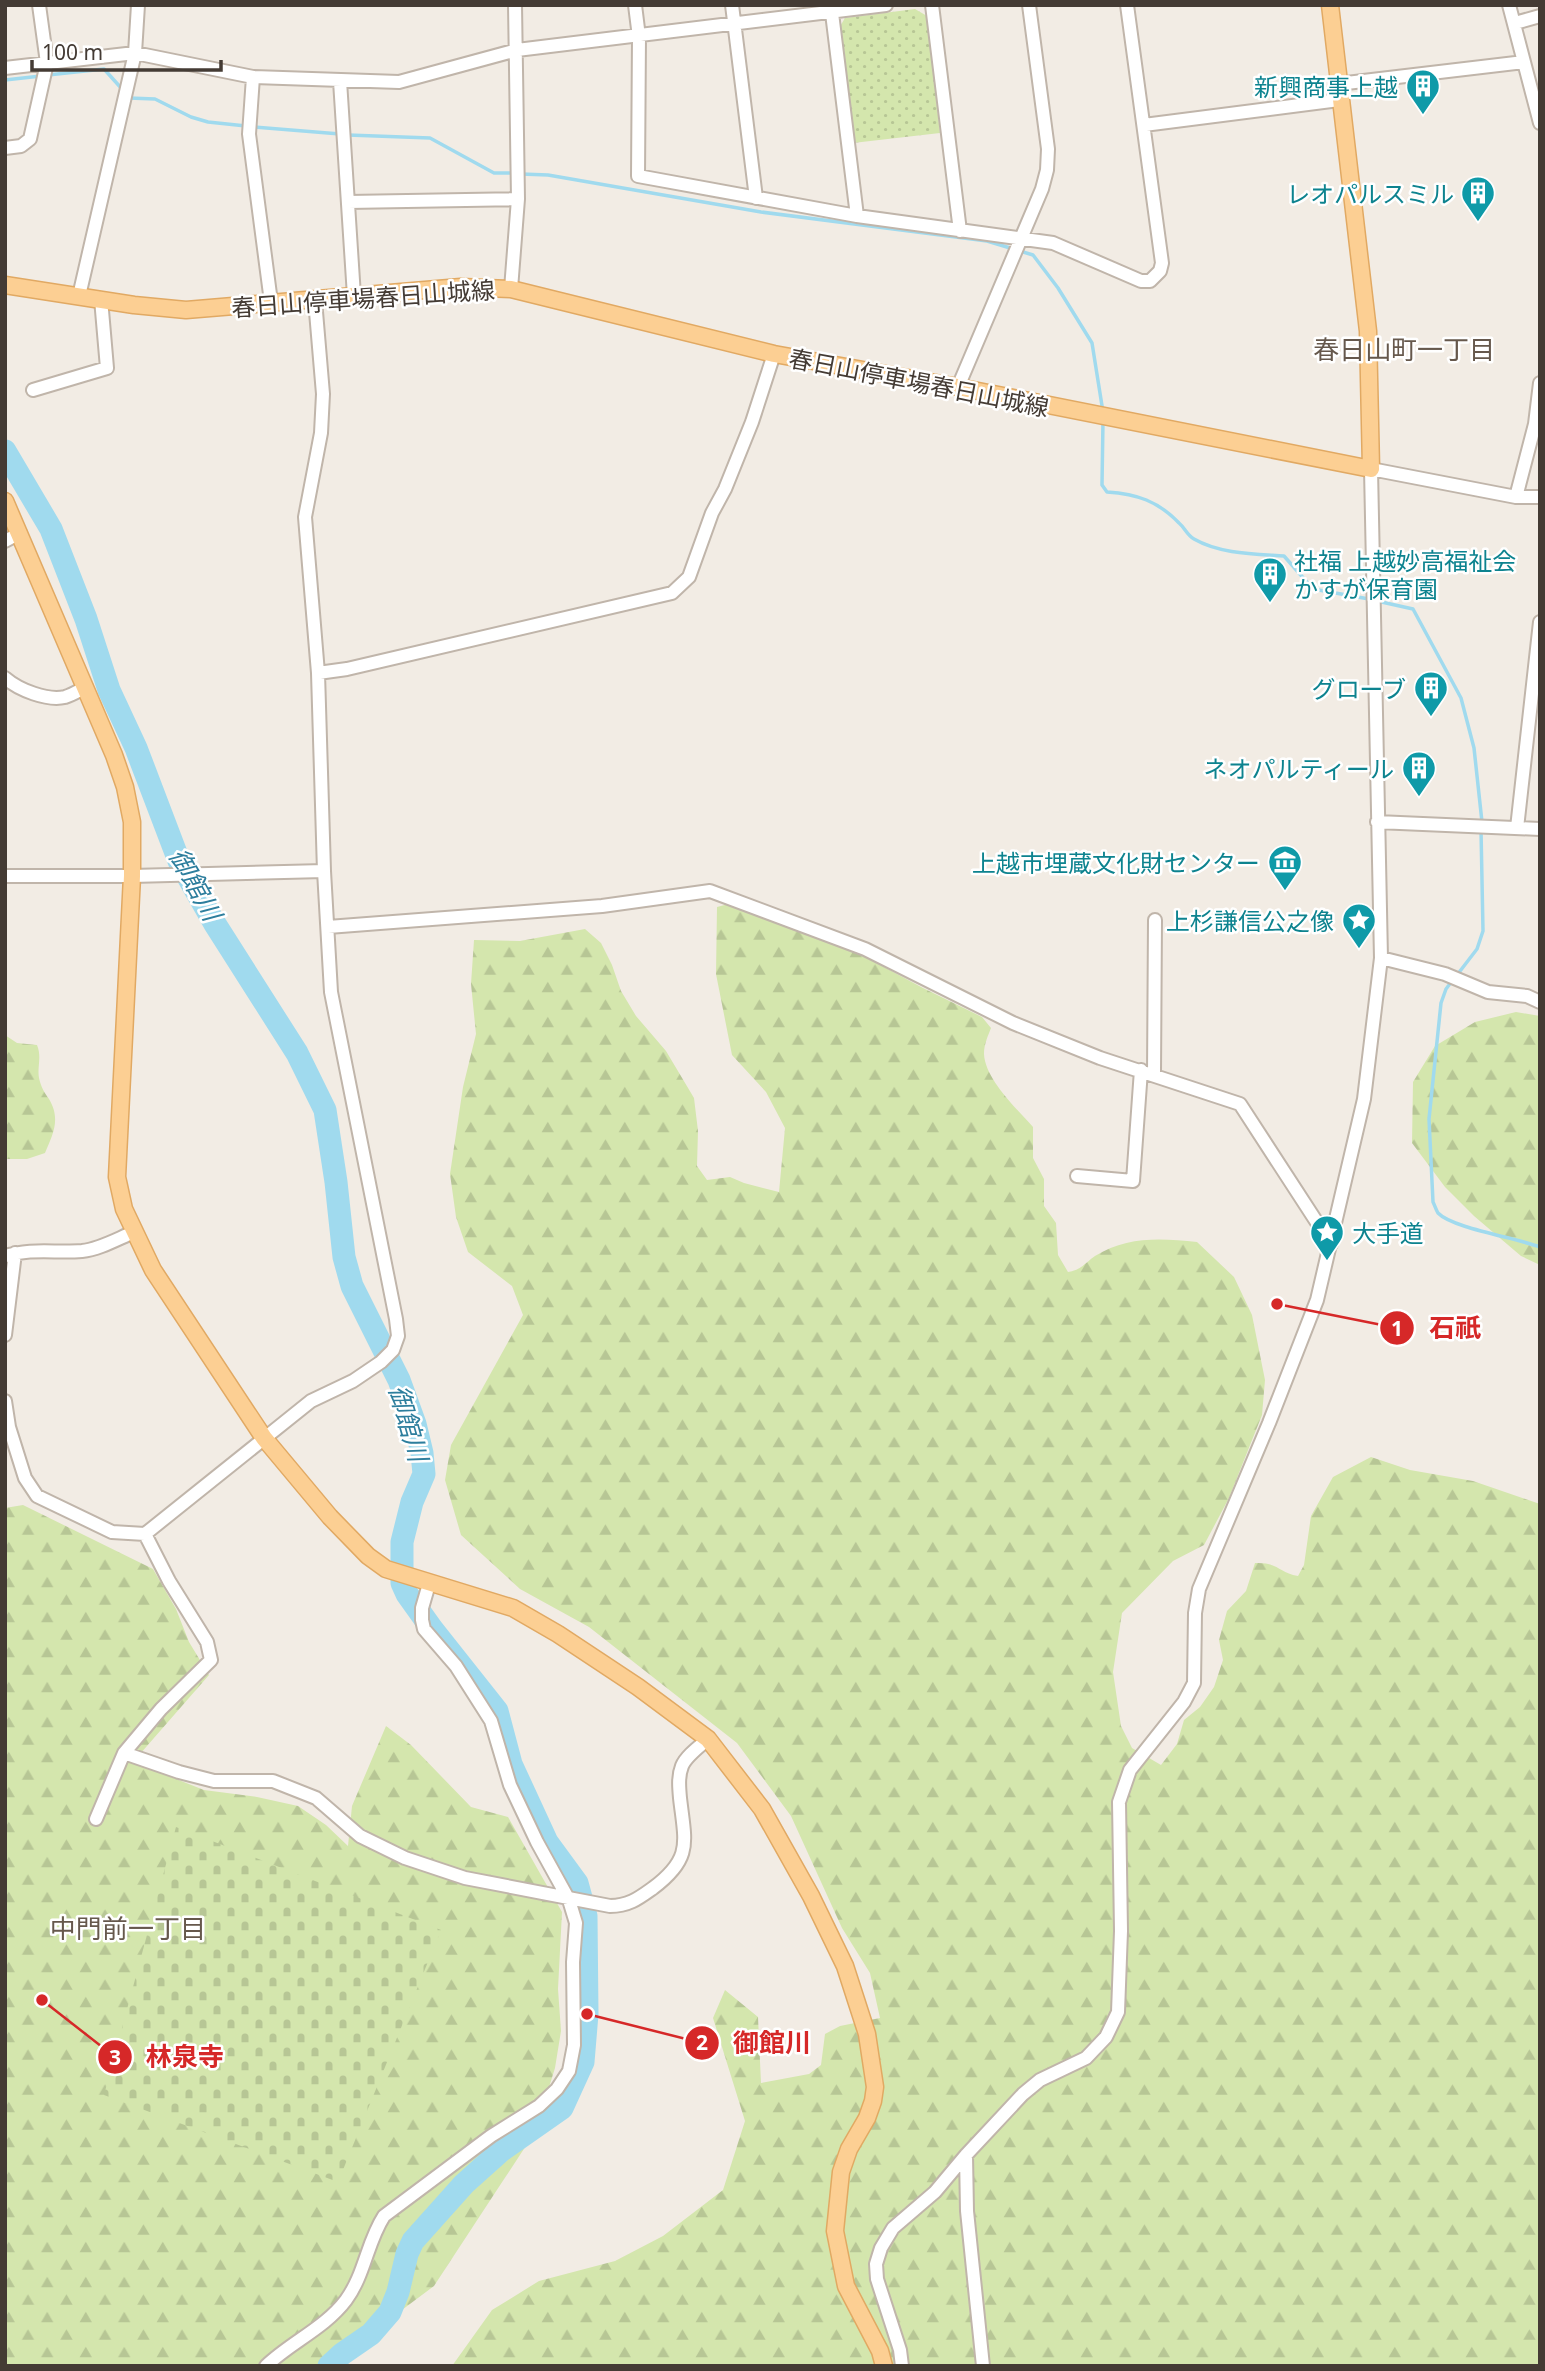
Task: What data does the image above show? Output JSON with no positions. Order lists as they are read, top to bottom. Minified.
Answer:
{"streets":{"main road":["春日山停車場春日山城線"]},"districts":["春日山町一丁目","中門前一丁目"],"water":["御館川"],"places":{"building":["新興商事上越","レオパルスミル","社福 上越妙高福祉会 かすが保育園","グローブ","ネオパルティール"],"museum":["上越市埋蔵文化財センター"],"place":["上杉謙信公之像","大手道"],"other":["石祇","林泉寺","御館川"]},"scale_bar":"100 m"}
